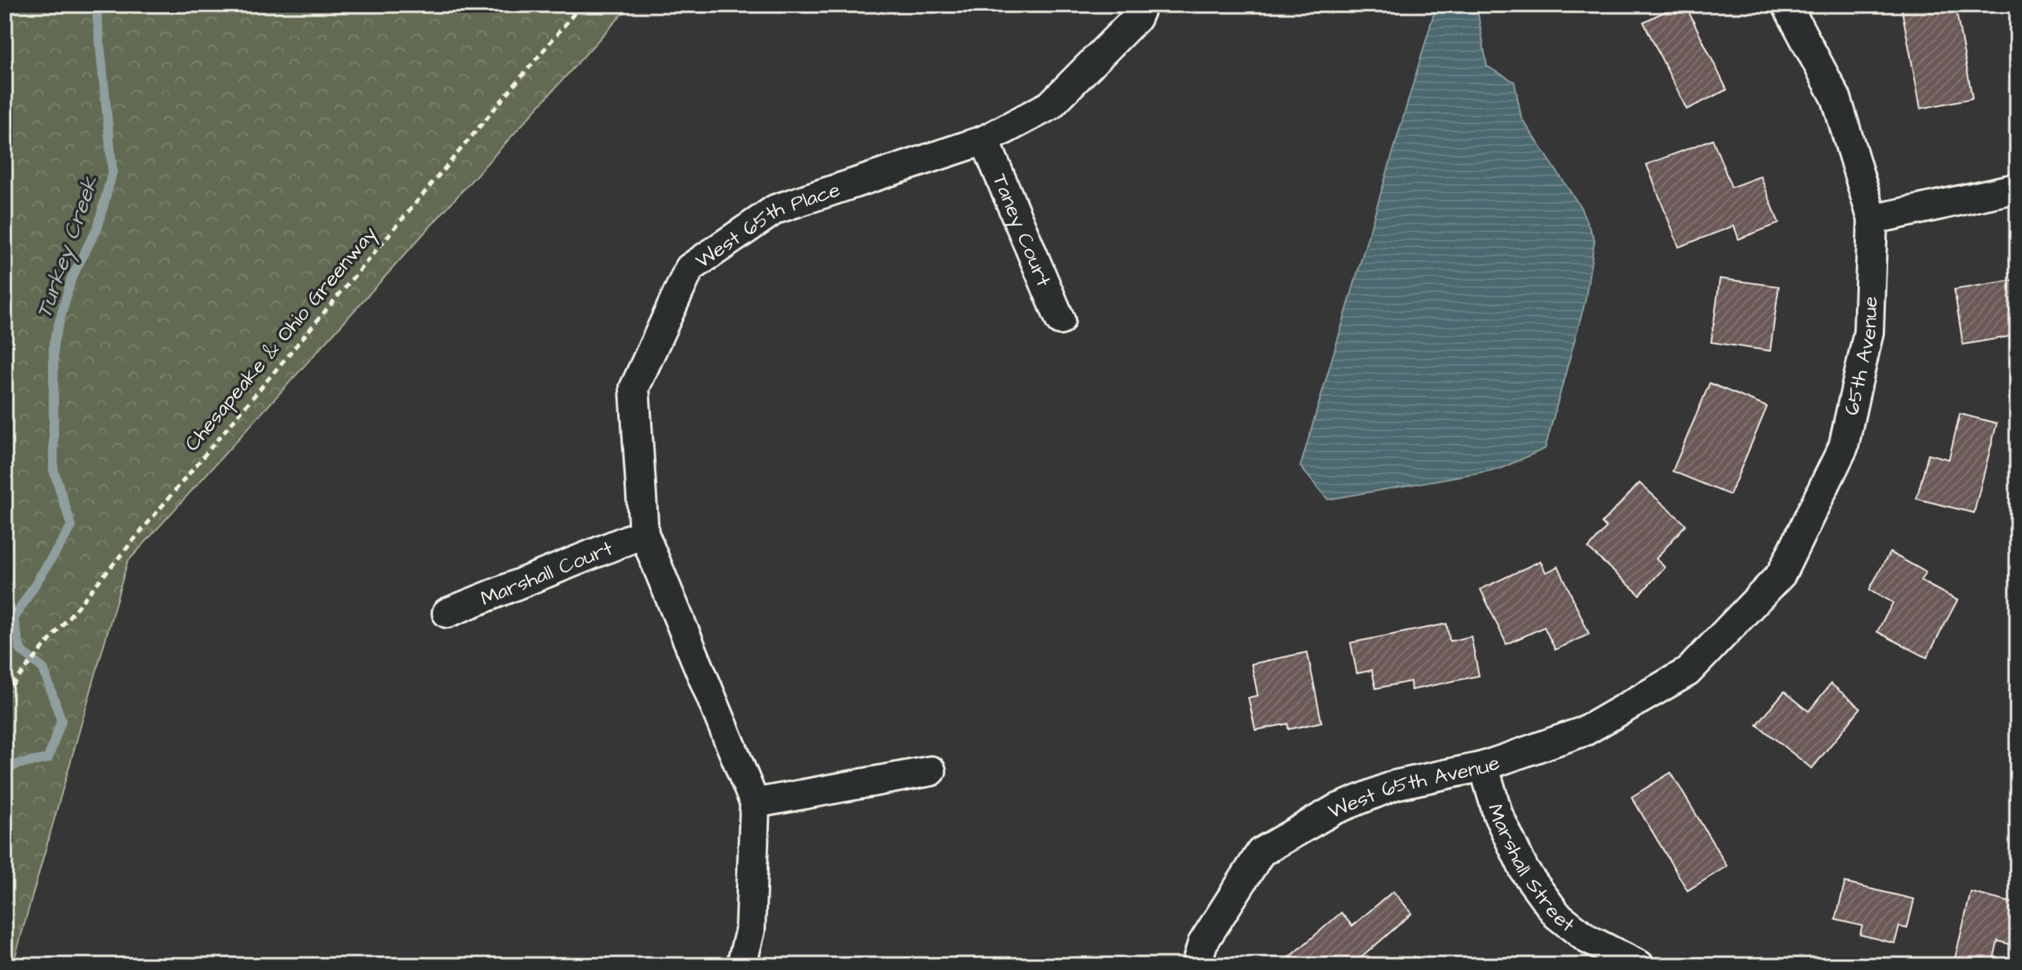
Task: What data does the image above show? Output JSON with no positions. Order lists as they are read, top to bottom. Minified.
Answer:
{"streets":{"street":["West 65th Place","Taney Court","65th Avenue","Marshall Court","West 65th Avenue","Marshall Street"],"path":["Chesapeake & Ohio Greenway"]},"crossings":[["West 65th Place","Taney Court"],["West 65th Place","Marshall Court"],["65th Avenue","West 65th Avenue"],["West 65th Avenue","Marshall Street"]],"water":["Turkey Creek"]}
